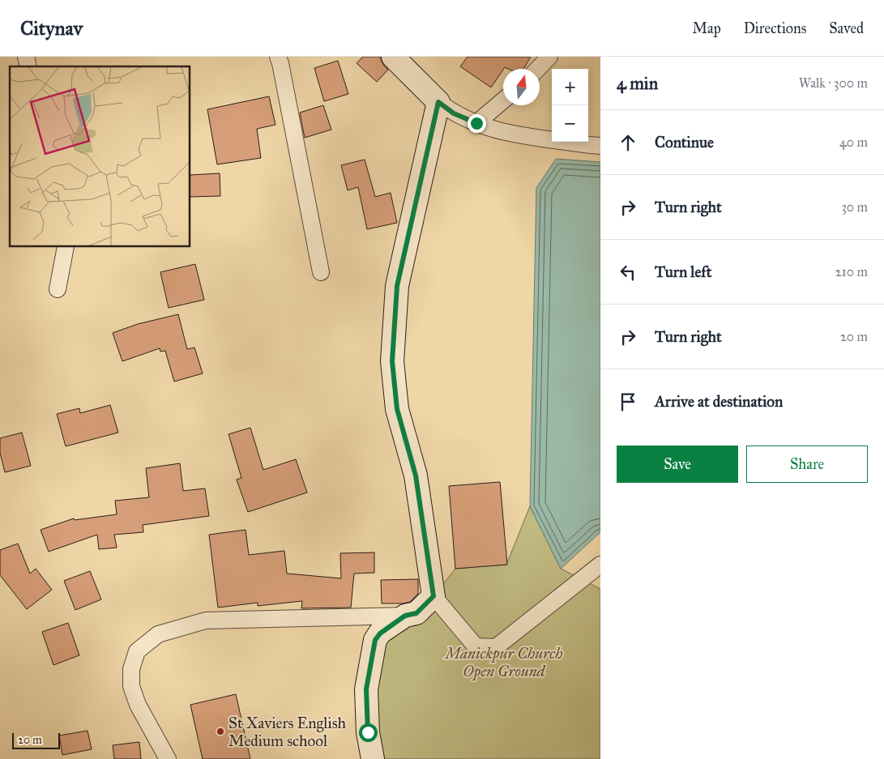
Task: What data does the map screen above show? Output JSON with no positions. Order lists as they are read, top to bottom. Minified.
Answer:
{"parks":["Manickpur Church Open Ground"],"places":["St Xaviers English Medium school"],"scale_bar":"20 m","north":"top","page":{"header":"Citynav","nav":["Map","Directions","Saved"],"heading":["4 min","Walk · 300 m"],"map_buttons":["+","−"],"list":[["Continue","40 m"],["Turn right","30 m"],["Turn left","210 m"],["Turn right","20 m"],"Arrive at destination"],"buttons":["Save","Share"],"scale":"20 m"}}
